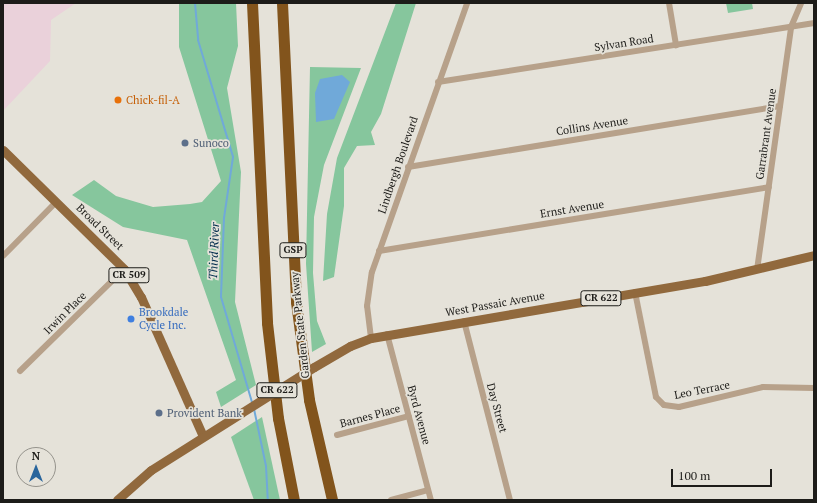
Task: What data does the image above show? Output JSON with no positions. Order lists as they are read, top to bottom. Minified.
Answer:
{"streets":{"highway":["GSP","Garden State Parkway"],"main road":["Broad Street","CR 509","CR 622","West Passaic Avenue"],"street":["Sylvan Road","Collins Avenue","Garrabrant Avenue","Lindbergh Boulevard","Ernst Avenue","Irwin Place","Leo Terrace","Day Street","Byrd Avenue","Barnes Place"]},"crossings":[["Sylvan Road","Garrabrant Avenue"],["Sylvan Road","Lindbergh Boulevard"],["Collins Avenue","Garrabrant Avenue"],["Collins Avenue","Lindbergh Boulevard"],["Garrabrant Avenue","Ernst Avenue"],["Garrabrant Avenue","West Passaic Avenue"],["Lindbergh Boulevard","Ernst Avenue"],["Lindbergh Boulevard","West Passaic Avenue"],["Broad Street","West Passaic Avenue"],["Broad Street","Irwin Place"],["West Passaic Avenue","Leo Terrace"],["West Passaic Avenue","Day Street"],["West Passaic Avenue","Byrd Avenue"],["Byrd Avenue","Barnes Place"]],"water":["Third River"],"places":["Chick-fil-A","Sunoco","Brookdale Cycle Inc.","Provident Bank"],"scale_bar":"100 m","north":"top"}
